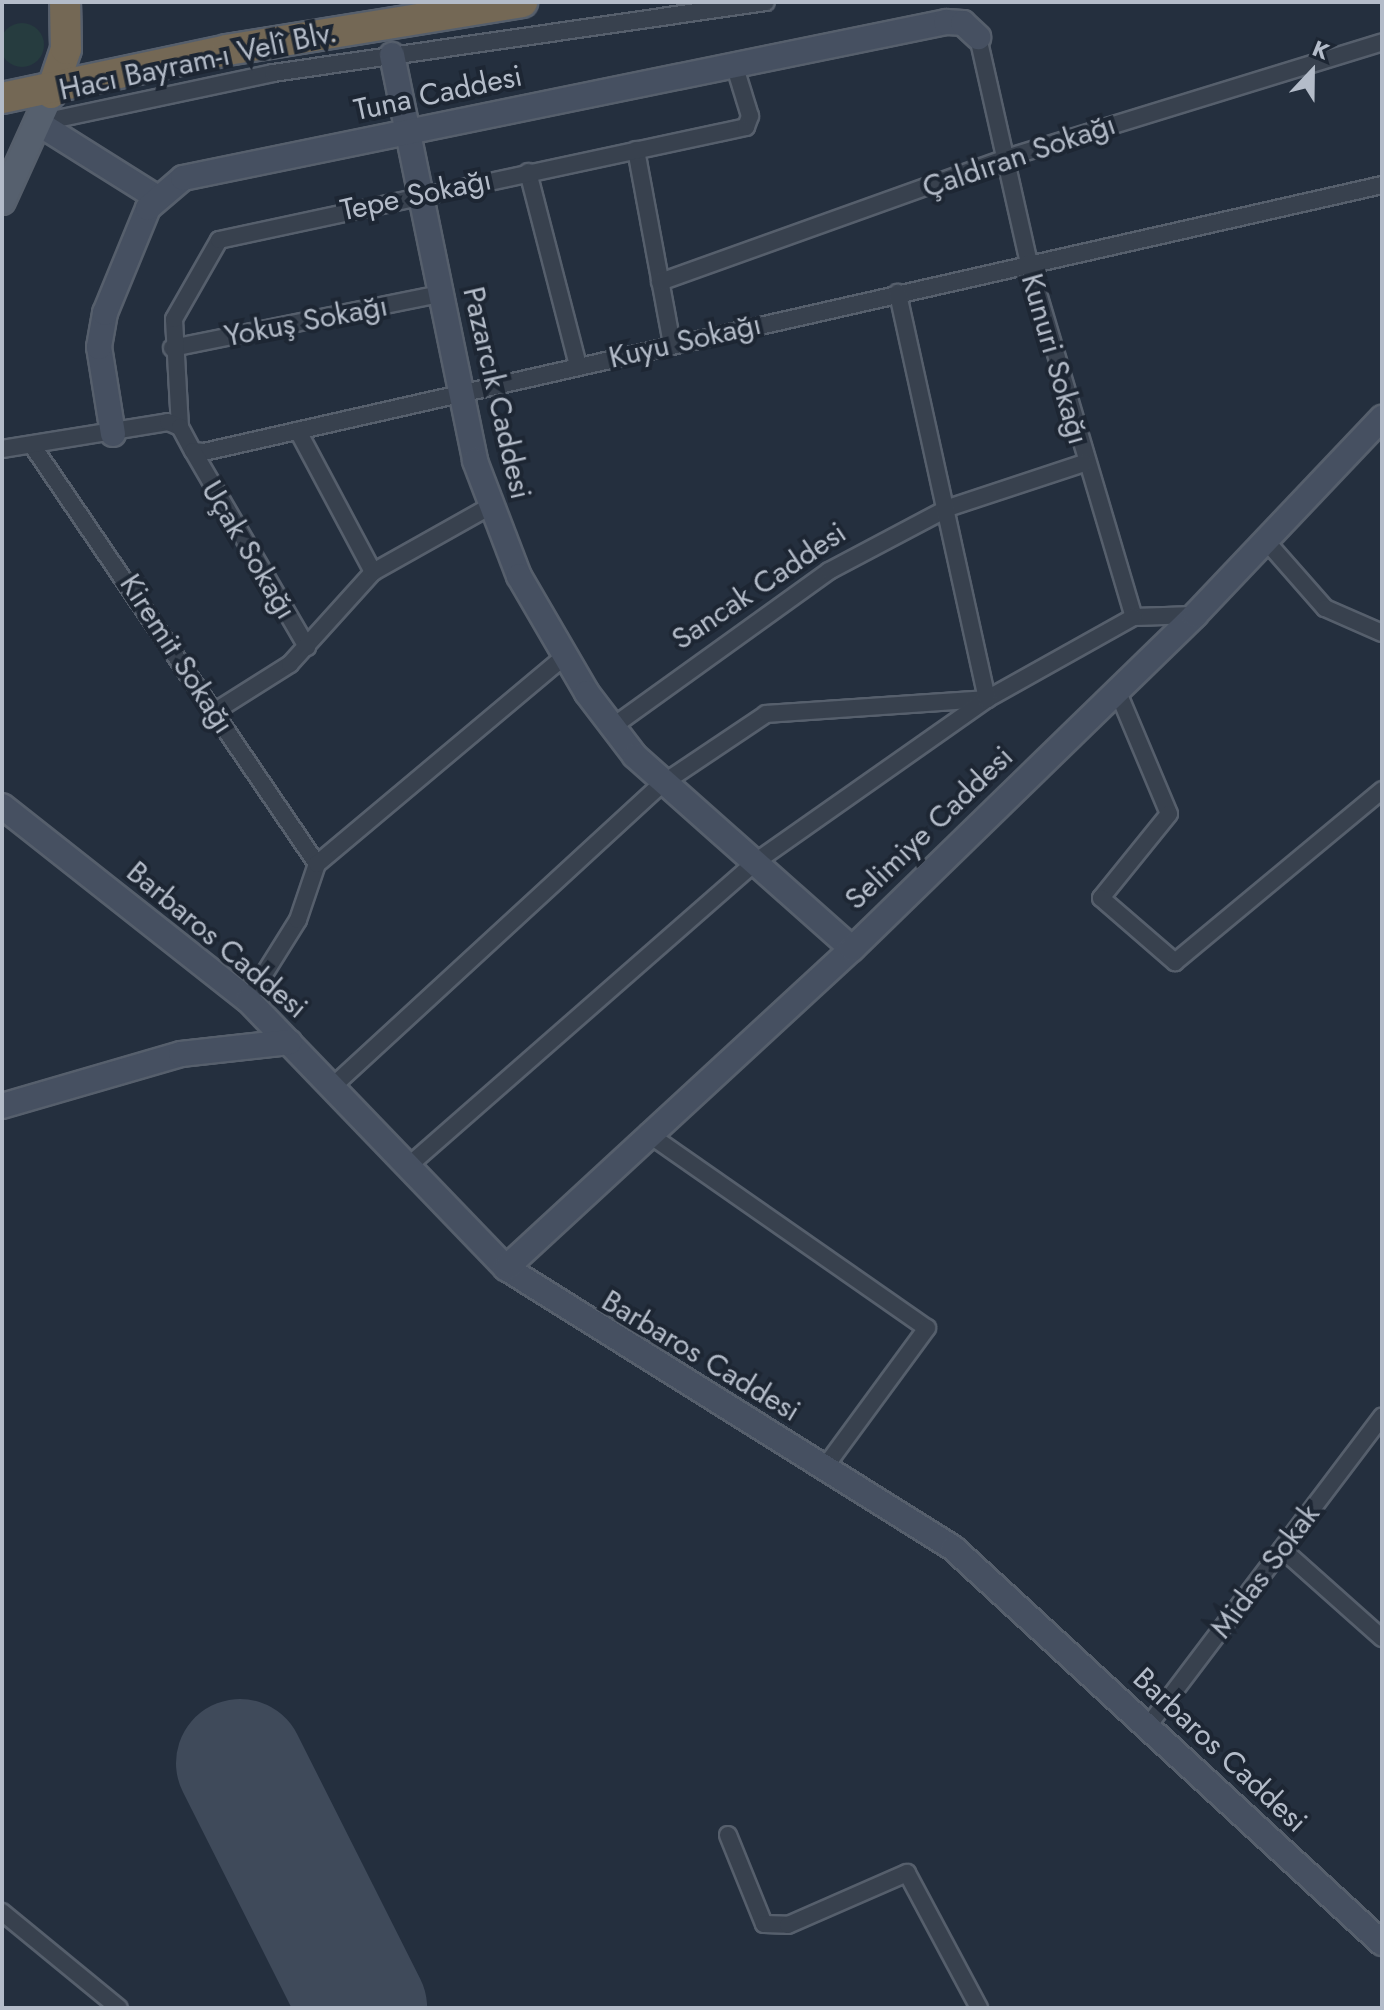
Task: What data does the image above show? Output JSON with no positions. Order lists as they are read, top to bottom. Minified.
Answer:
{"streets":{"highway":["Hacı Bayram-ı Velî Blv."],"street":["Tuna Caddesi","Çaldıran Sokağı","Tepe Sokağı","Yokuş Sokağı","Kuyu Sokağı","Kunuri Sokağı","Pazarcık Caddesi","Uçak Sokağı","Sancak Caddesi","Kiremit Sokağı","Selimiye Caddesi","Barbaros Caddesi","Midas Sokak"]},"crossings":[["Tuna Caddesi","Tepe Sokağı"],["Tuna Caddesi","Kunuri Sokağı"],["Tuna Caddesi","Pazarcık Caddesi"],["Çaldıran Sokağı","Kunuri Sokağı"],["Tepe Sokağı","Yokuş Sokağı"],["Tepe Sokağı","Pazarcık Caddesi"],["Yokuş Sokağı","Pazarcık Caddesi"],["Kuyu Sokağı","Kunuri Sokağı"],["Kuyu Sokağı","Pazarcık Caddesi"],["Kuyu Sokağı","Uçak Sokağı"],["Kunuri Sokağı","Sancak Caddesi"],["Pazarcık Caddesi","Sancak Caddesi"],["Pazarcık Caddesi","Selimiye Caddesi"],["Selimiye Caddesi","Barbaros Caddesi"],["Barbaros Caddesi","Midas Sokak"]],"north":"top"}
